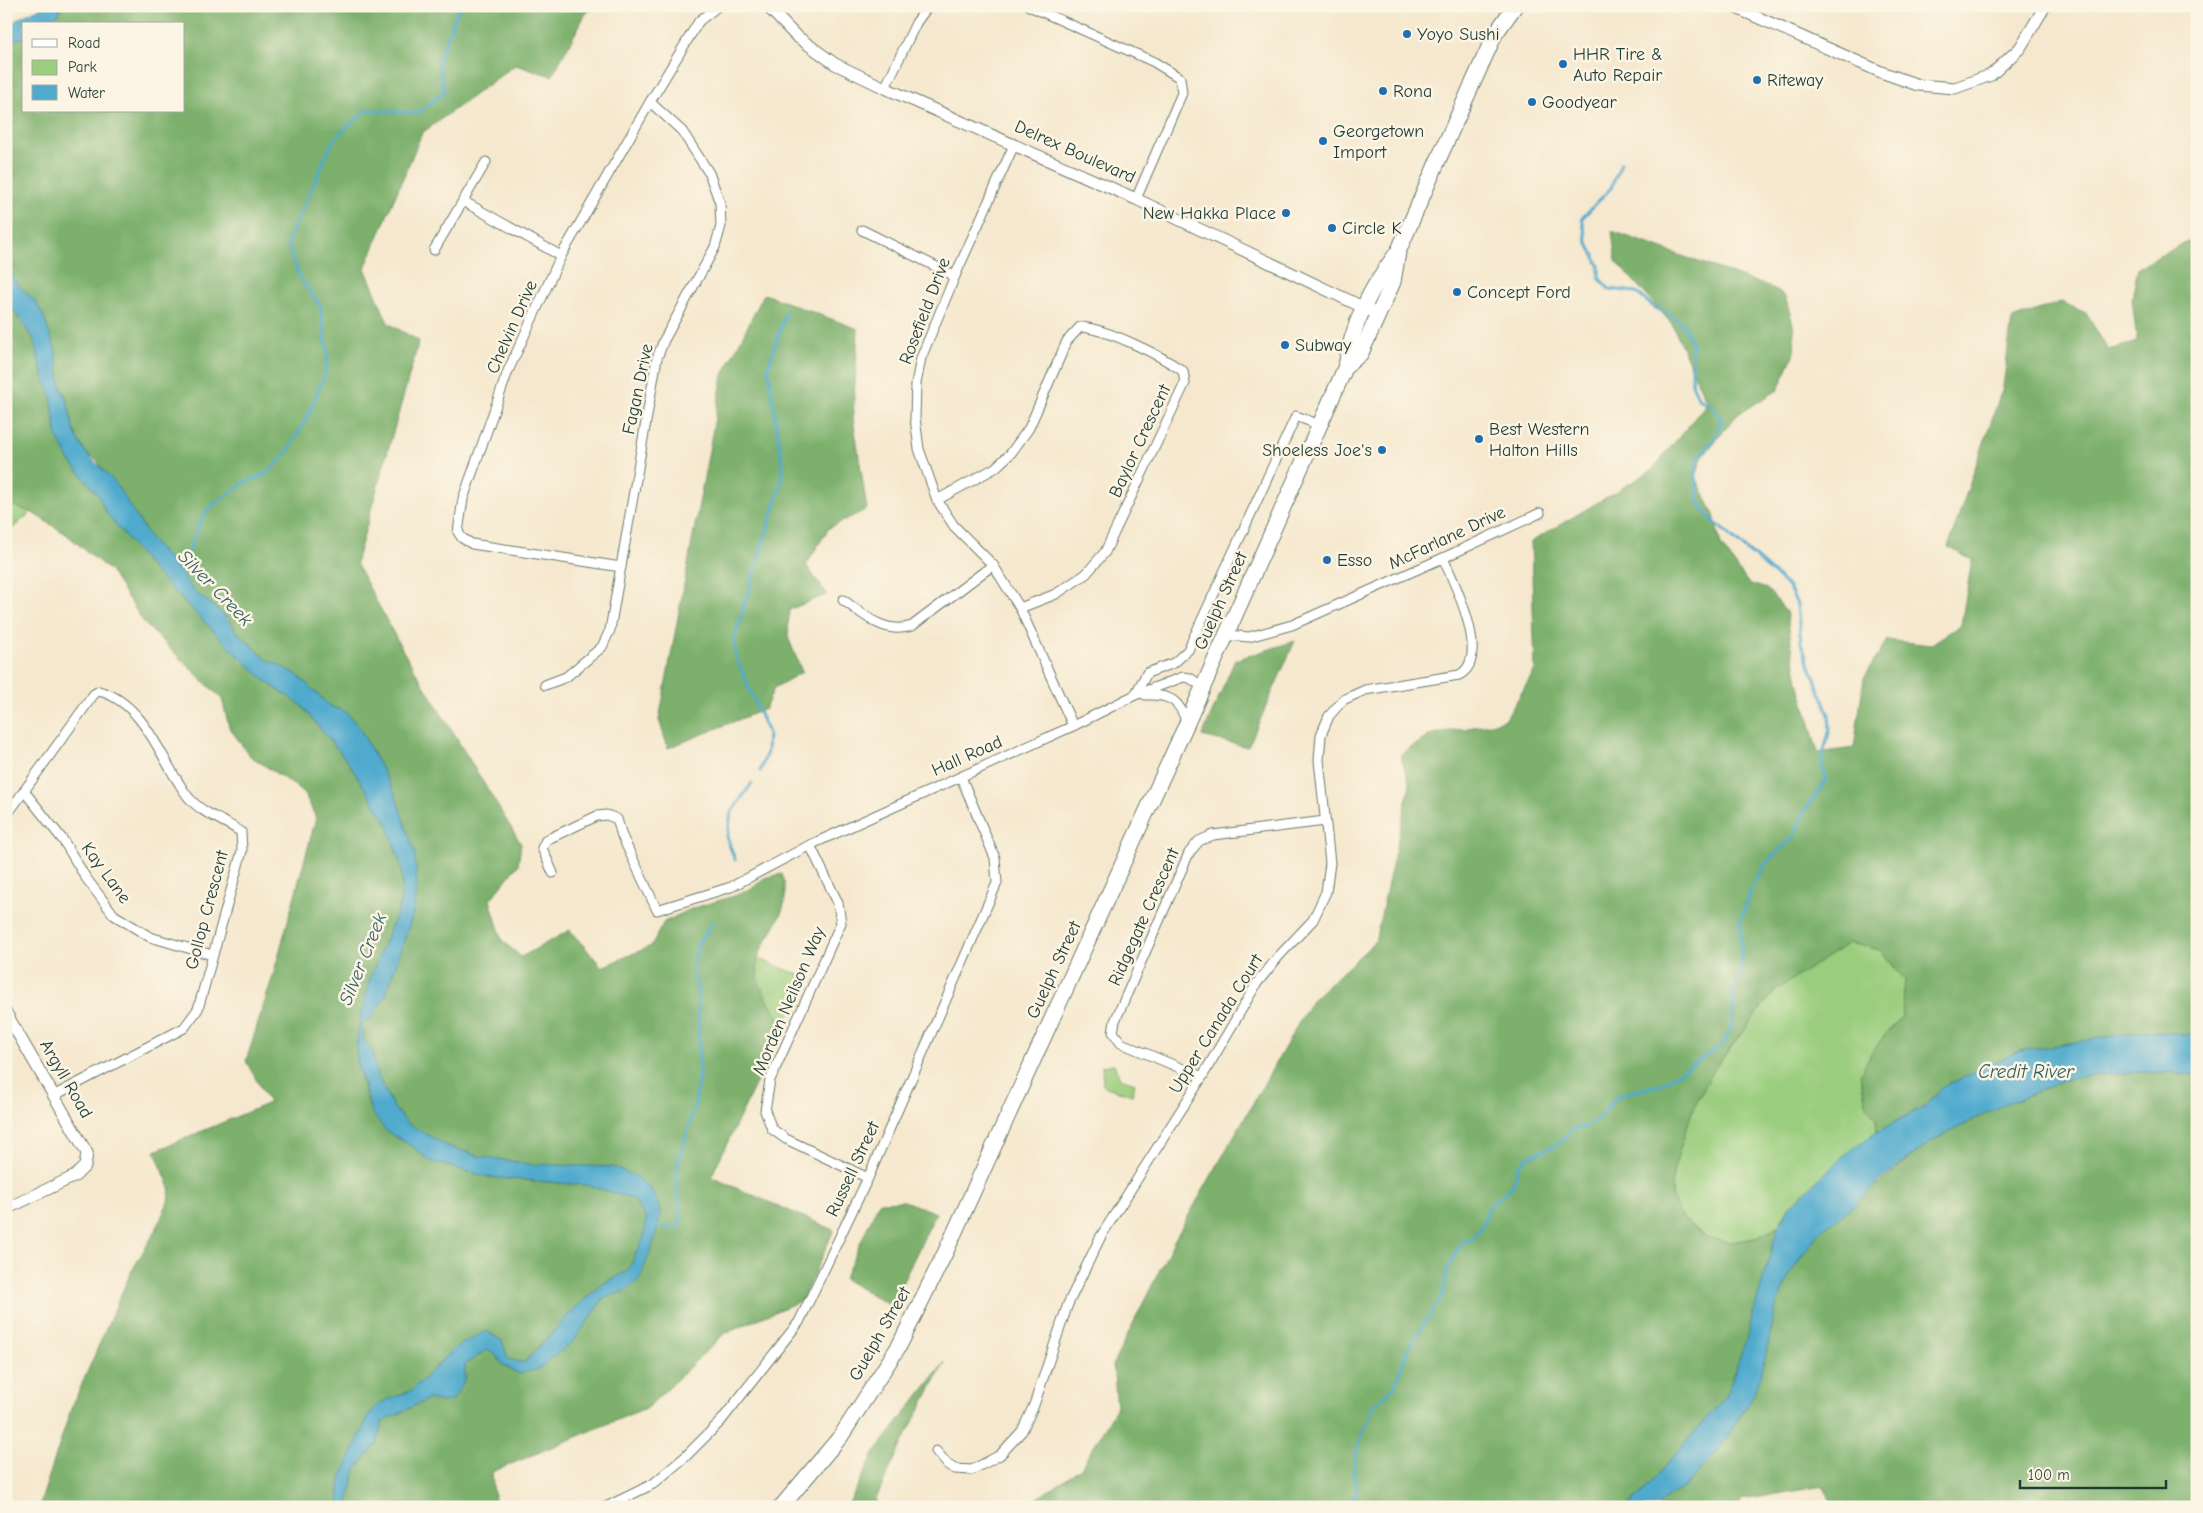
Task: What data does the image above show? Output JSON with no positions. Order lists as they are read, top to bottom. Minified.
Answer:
{"streets":{"main road":["Guelph Street"],"street":["Delrex Boulevard","Rosefield Drive","Chelvin Drive","Fagan Drive","Baylor Crescent","McFarlane Drive","Hall Road","Kay Lane","Gollop Crescent","Ridgegate Crescent","Morden Neilson Way","Upper Canada Court","Argyll Road","Russell Street"]},"crossings":[["Delrex Boulevard","Rosefield Drive"],["Delrex Boulevard","Guelph Street"],["Rosefield Drive","Baylor Crescent"],["Rosefield Drive","Hall Road"],["Chelvin Drive","Fagan Drive"],["McFarlane Drive","Guelph Street"],["McFarlane Drive","Upper Canada Court"],["Guelph Street","Hall Road"],["Hall Road","Morden Neilson Way"],["Hall Road","Russell Street"],["Kay Lane","Gollop Crescent"],["Gollop Crescent","Argyll Road"],["Ridgegate Crescent","Upper Canada Court"],["Morden Neilson Way","Russell Street"]],"water":["Silver Creek","Credit River"],"places":["Yoyo Sushi","HHR Tire & Auto Repair","Riteway","Rona","Goodyear","Georgetown Import","New Hakka Place","Circle K","Concept Ford","Subway","Best Western Halton Hills","Shoeless Joe's","Esso"],"legend":["Road","Park","Water"],"scale_bar":"100 m"}
